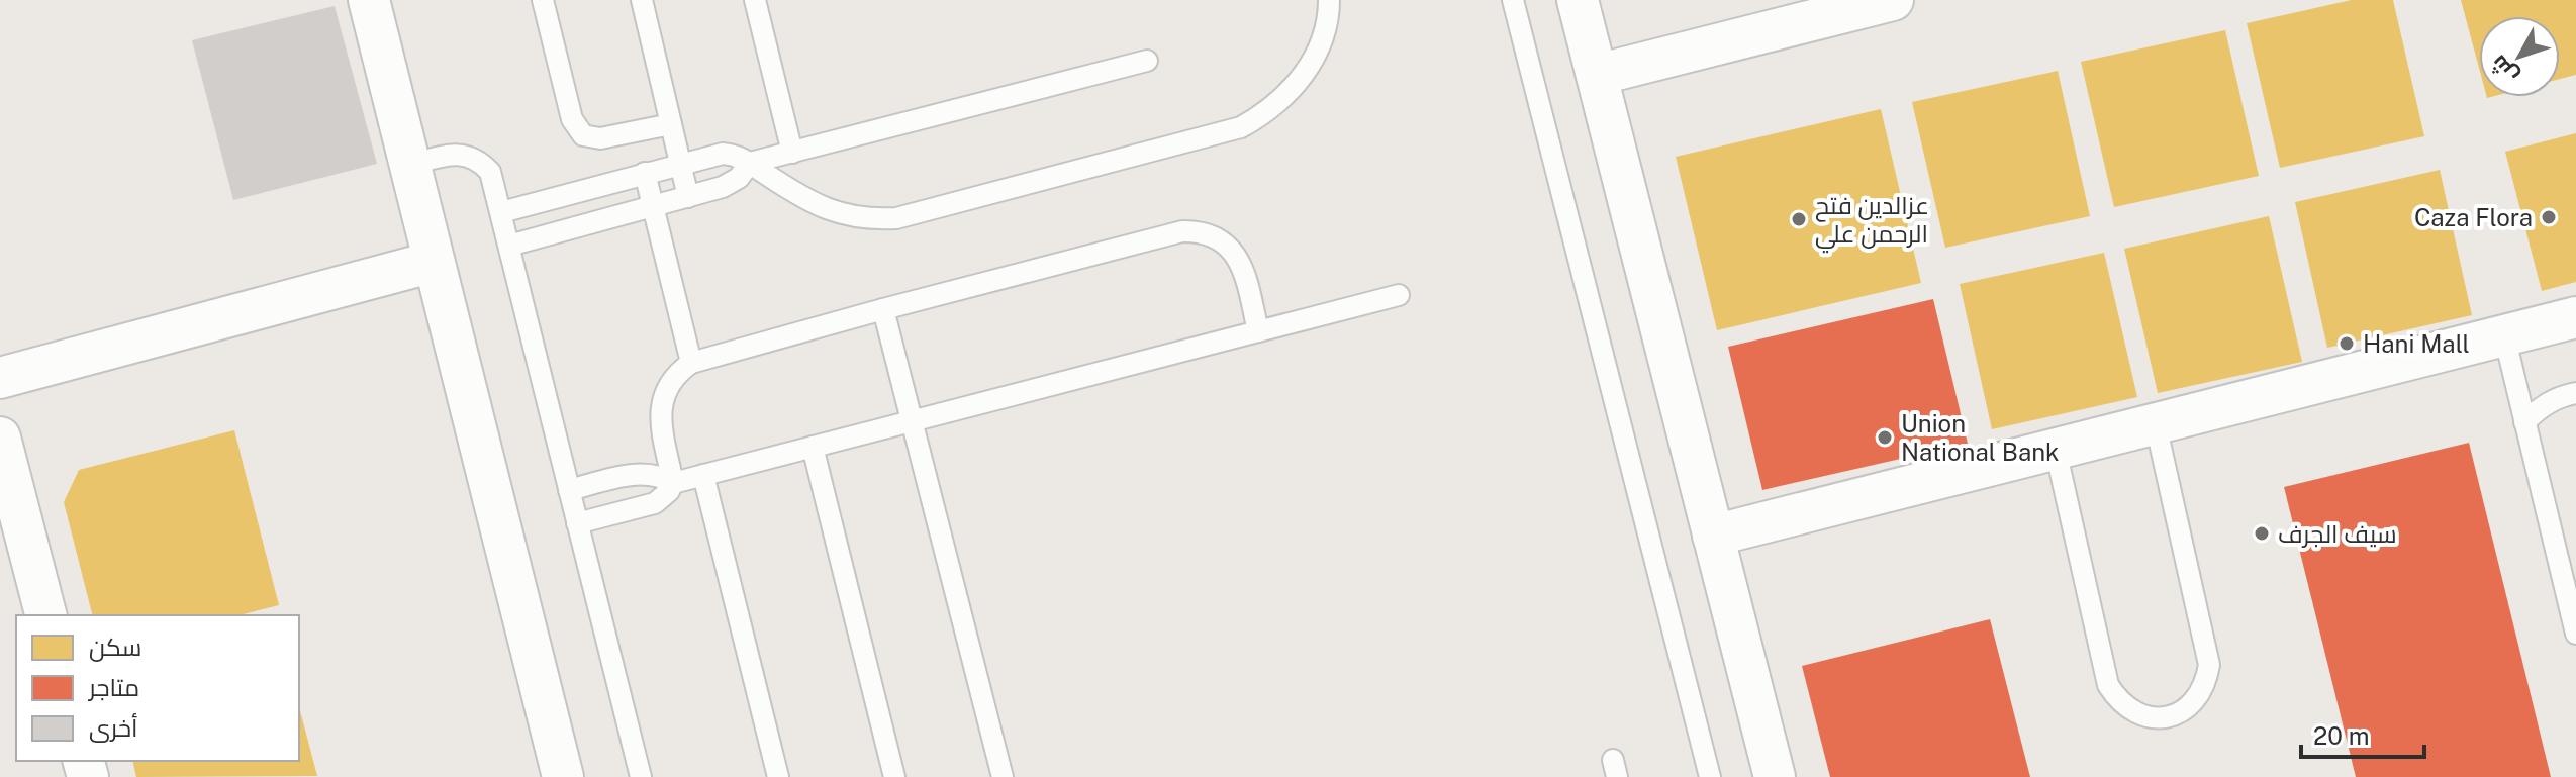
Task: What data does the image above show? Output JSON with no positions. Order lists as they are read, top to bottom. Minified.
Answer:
{"places":["Caza Flora","عزالدين فتح الرحمن علي","Hani Mall","Union National Bank","سيف الجرف"],"legend":["سكن","متاجر","أخرى"],"scale_bar":"20 m","north":"bottom left"}
